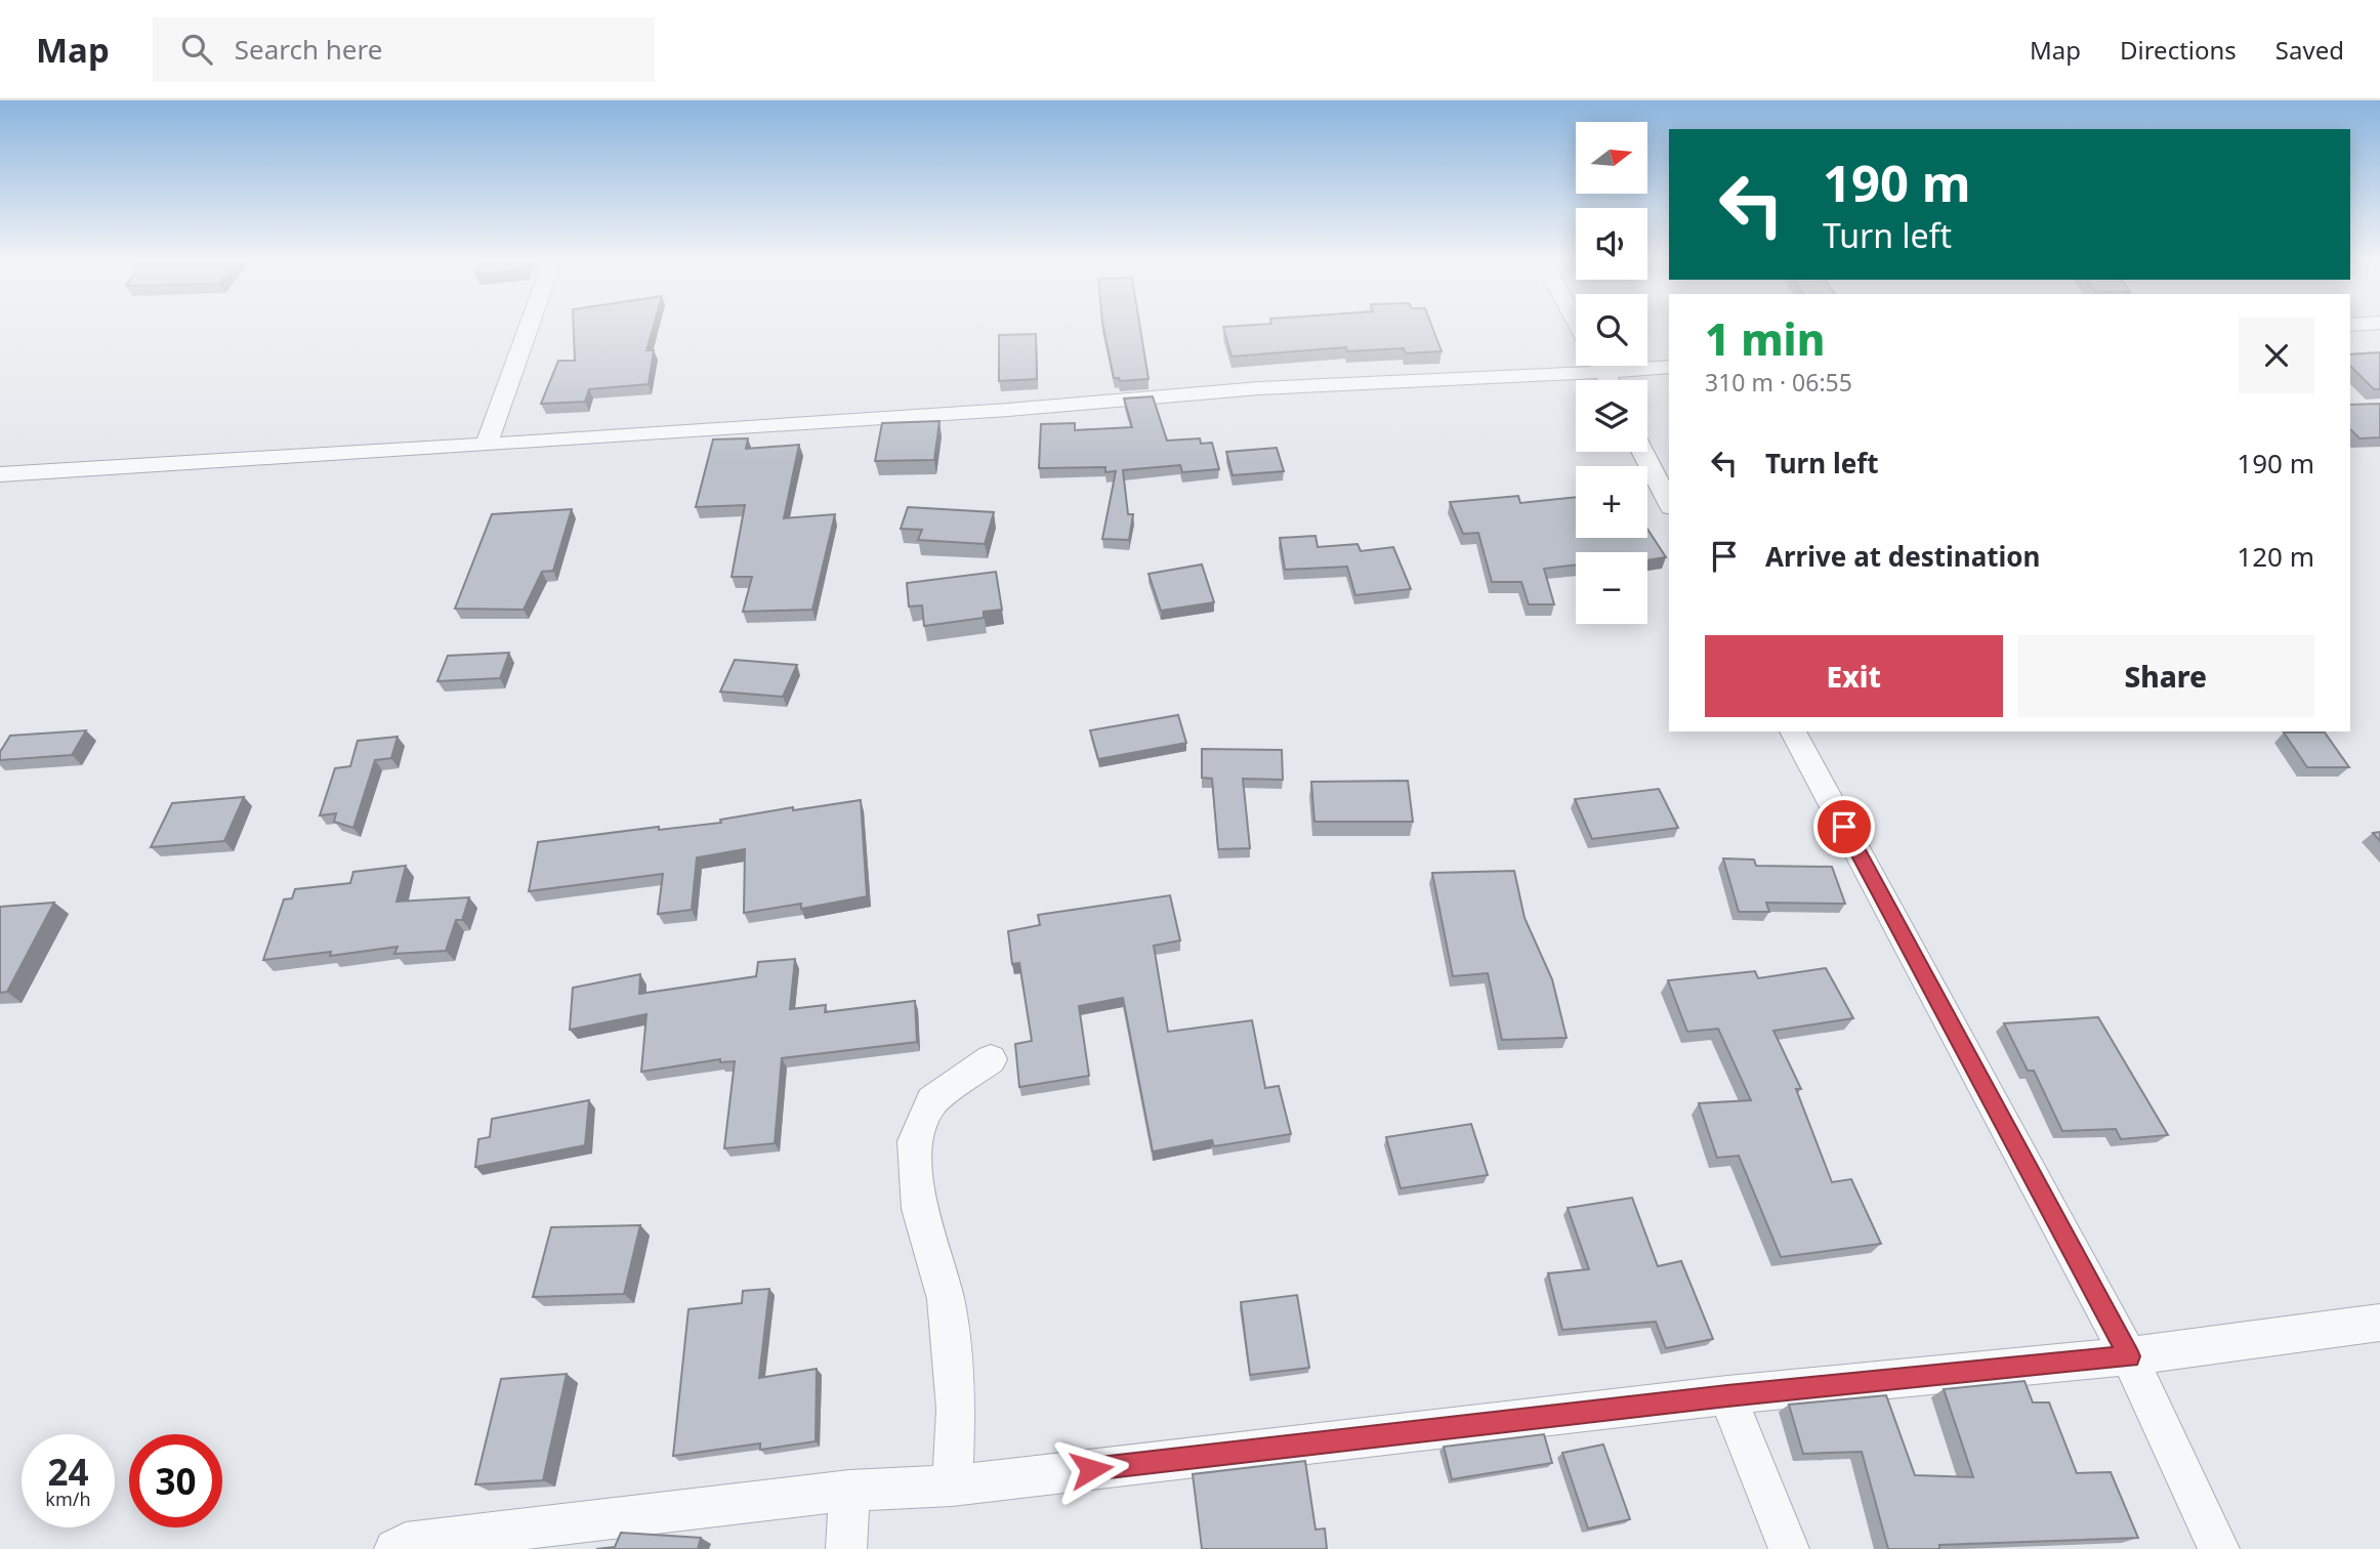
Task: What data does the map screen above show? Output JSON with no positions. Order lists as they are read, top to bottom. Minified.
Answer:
{"north":"right","page":{"header":"Map","search":"Search here","nav":["Map","Directions","Saved"],"map_buttons":["+","−"],"turn":["190 m","Turn left"],"heading":["1 min","310 m · 06:55"],"list":[{"name":"Turn left","value":"190 m"},{"name":"Arrive at destination","value":"120 m"}],"buttons":["Exit","Share"],"speed":"24 km/h","limit":"30"}}
